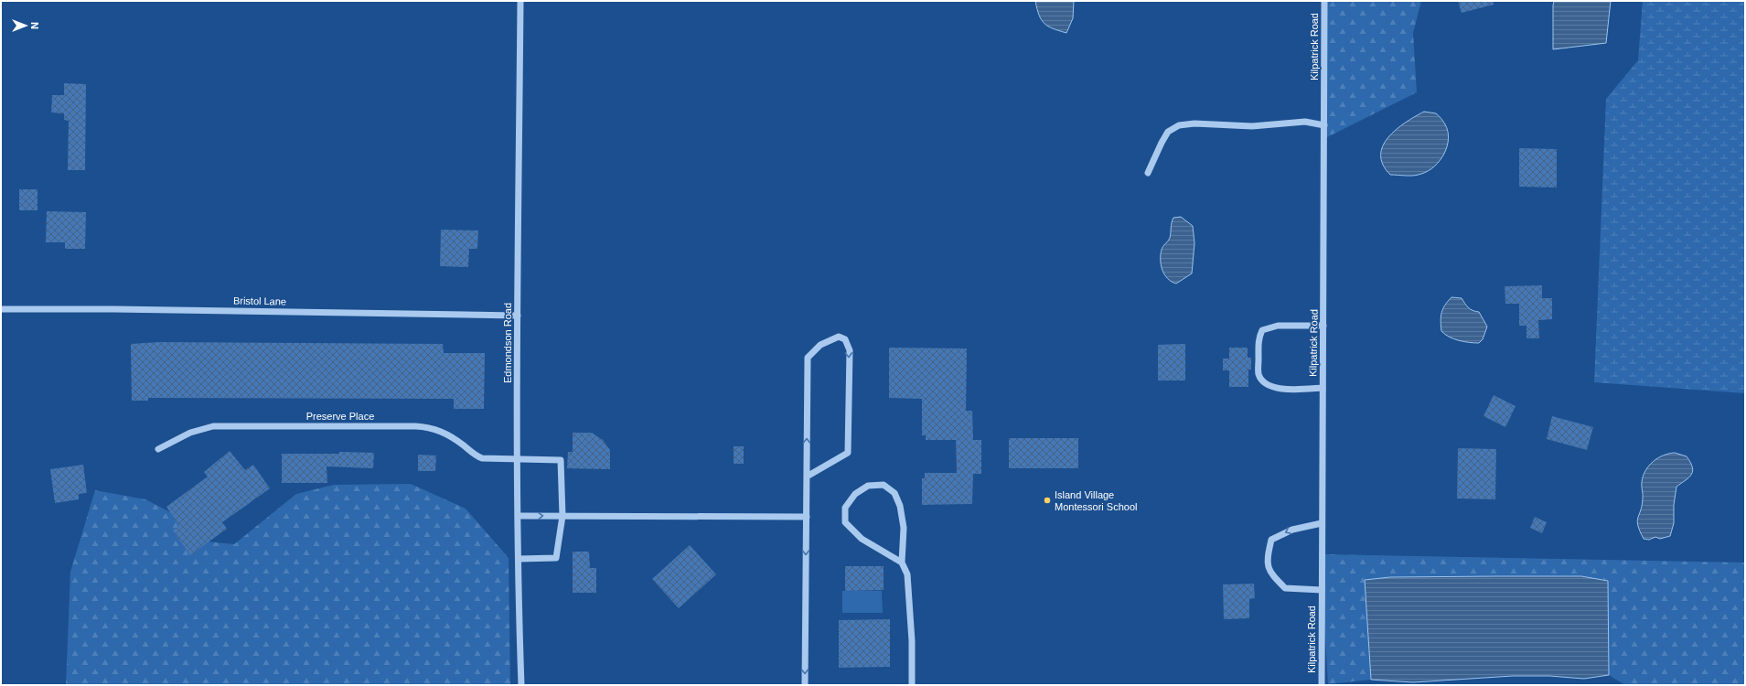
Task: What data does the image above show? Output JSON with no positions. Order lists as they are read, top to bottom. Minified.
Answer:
{"streets":{"street":["Kilpatrick Road","Bristol Lane","Edmondson Road","Preserve Place"]},"crossings":[["Bristol Lane","Edmondson Road"],["Edmondson Road","Preserve Place"]],"places":["Island Village Montessori School"],"north":"right"}
